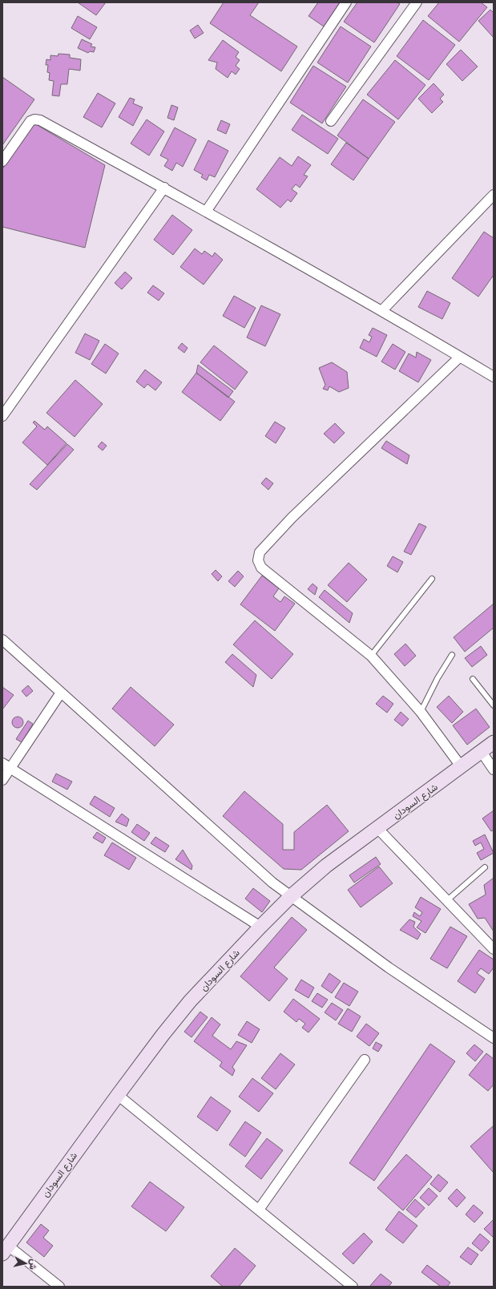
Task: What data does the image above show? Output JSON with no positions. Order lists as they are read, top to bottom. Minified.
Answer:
{"streets":{"main road":["شارع السودان"]},"north":"right"}
